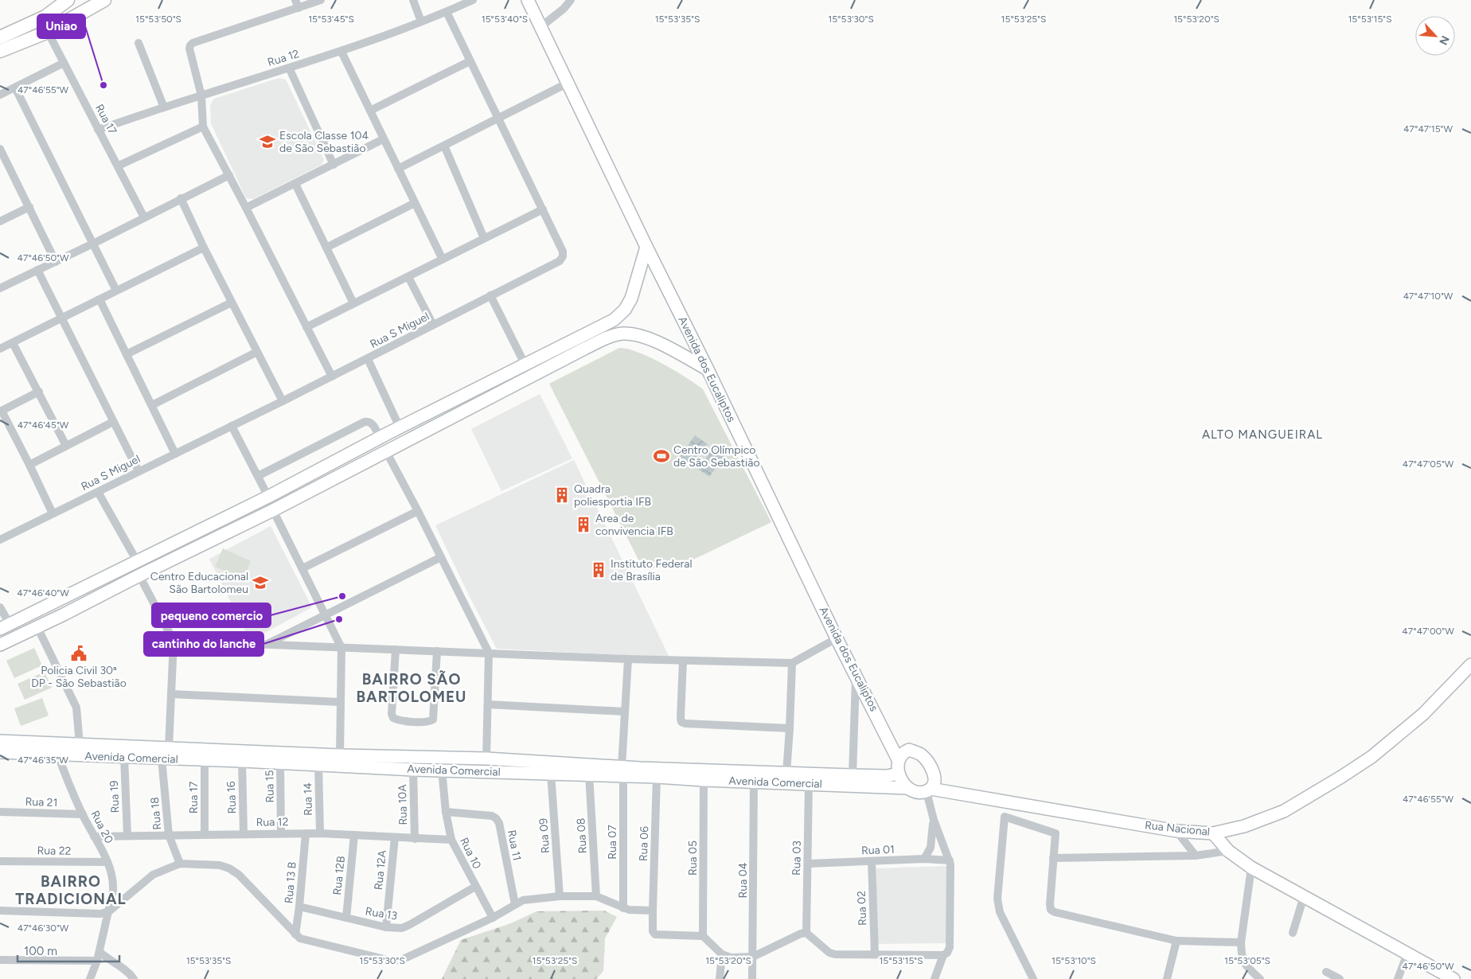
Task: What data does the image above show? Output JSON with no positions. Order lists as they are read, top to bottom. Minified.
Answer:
{"streets":{"street":["Rua 12","Rua 17","Rua S Miguel","Avenida dos Eucaliptos","Avenida Comercial","Rua 15","Rua 19","Rua 16","Rua 14","Rua 21","Rua 10A","Rua 18","Rua 20","Rua Nacional","Rua 09","Rua 08","Rua 07","Rua 06","Rua 11","Rua 01","Rua 22","Rua 10","Rua 05","Rua 03","Rua 12A","Rua 12B","Rua 04","Rua 13 B","Rua 02","Rua 13"]},"crossings":[["Rua 12","Rua 17"],["Rua 12","Rua S Miguel"],["Rua 12","Rua 15"],["Rua 12","Rua 19"],["Rua 12","Rua 16"],["Rua 12","Rua 14"],["Rua 12","Rua 10A"],["Rua 12","Rua 18"],["Rua 12","Rua 20"],["Rua 12","Rua 10"],["Rua 12","Rua 12A"],["Rua 12","Rua 12B"],["Rua 12","Rua 13 B"],["Rua 17","Avenida Comercial"],["Avenida dos Eucaliptos","Avenida Comercial"],["Avenida dos Eucaliptos","Rua Nacional"],["Avenida Comercial","Rua 15"],["Avenida Comercial","Rua 19"],["Avenida Comercial","Rua 16"],["Avenida Comercial","Rua 14"],["Avenida Comercial","Rua 10A"],["Avenida Comercial","Rua 18"],["Avenida Comercial","Rua 20"],["Avenida Comercial","Rua Nacional"],["Avenida Comercial","Rua 09"],["Avenida Comercial","Rua 08"],["Avenida Comercial","Rua 07"],["Avenida Comercial","Rua 06"],["Avenida Comercial","Rua 10"],["Avenida Comercial","Rua 05"],["Avenida Comercial","Rua 03"],["Avenida Comercial","Rua 04"],["Rua 21","Rua 20"],["Rua 20","Rua 22"],["Rua 06","Rua 05"],["Rua 11","Rua 10"],["Rua 01","Rua 03"],["Rua 01","Rua 02"],["Rua 10","Rua 13"],["Rua 12A","Rua 13"],["Rua 12B","Rua 13"],["Rua 13 B","Rua 13"]],"districts":["ALTO MANGUEIRAL","BAIRRO SÃO BARTOLOMEU","BAIRRO TRADICIONAL"],"places":{"other":["Uniao","pequeno comercio","cantinho do lanche"],"school or university":["Escola Classe 104 de São Sebastião","Centro Educacional São Bartolomeu"],"sports":["Centro Olímpico de São Sebastião"],"building":["Quadra poliesportia IFB","Area de convivencia IFB","Instituto Federal de Brasília"],"public building":["Policia Civil 30ª DP - São Sebastião"]},"scale_bar":"100 m","north":"bottom right","coordinates":["15°53'50\"S","15°53'45\"S","15°53'40\"S","15°53'35\"S","15°53'30\"S","15°53'25\"S","15°53'20\"S","15°53'15\"S","47°46'55\"W","47°47'15\"W","47°46'50\"W","47°47'10\"W","47°46'45\"W","47°47'05\"W","47°46'40\"W","47°47'00\"W","47°46'35\"W","47°46'30\"W","15°53'10\"S","15°53'05\"S"]}
